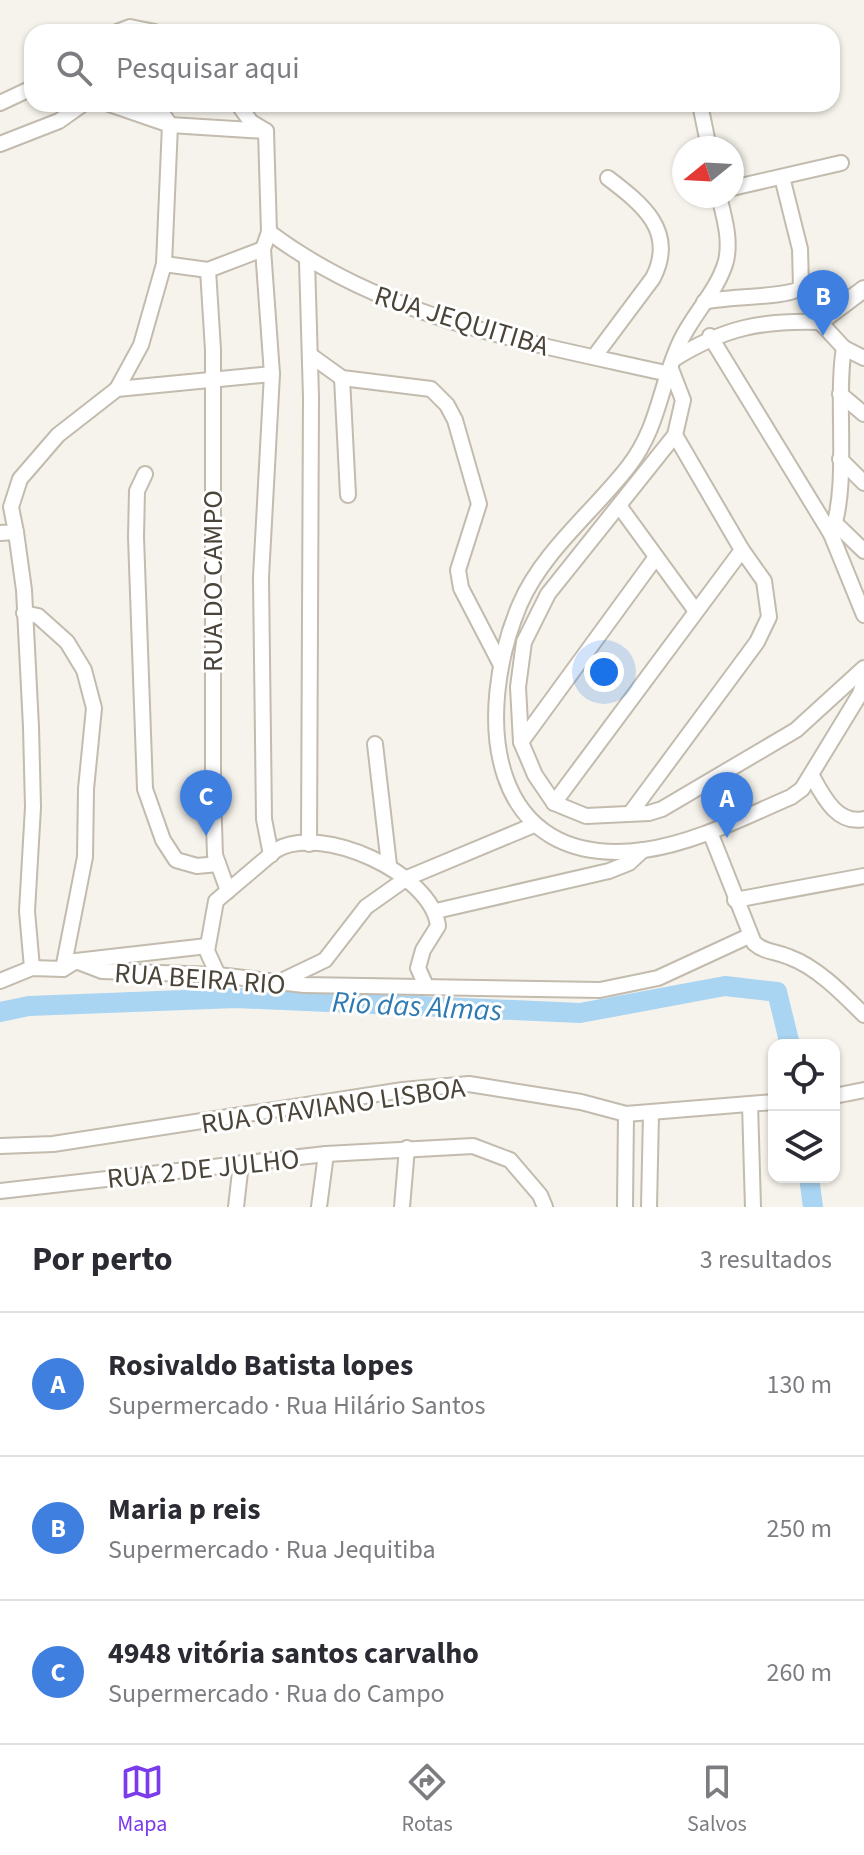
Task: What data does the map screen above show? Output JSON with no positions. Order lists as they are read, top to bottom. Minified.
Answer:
{"streets":{"street":["RUA JEQUITIBA","RUA DO CAMPO","RUA BEIRA RIO","RUA OTAVIANO LISBOA","RUA 2 DE JULHO"]},"water":["Rio das Almas"],"north":"left","page":{"search":"Pesquisar aqui","pins":["B","C","A"],"heading":["Por perto","3 resultados"],"list":[{"mark":"A","name":"Rosivaldo Batista lopes","note":"Supermercado · Rua Hilário Santos","value":"130 m"},{"mark":"B","name":"Maria p reis","note":"Supermercado · Rua Jequitiba","value":"250 m"},{"mark":"C","name":"4948 vitória santos carvalho","note":"Supermercado · Rua do Campo","value":"260 m"}],"nav":["Mapa","Rotas","Salvos"]}}
